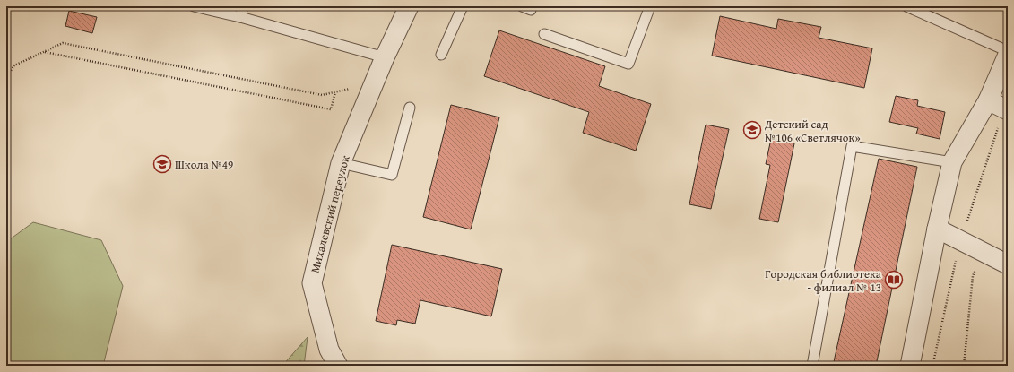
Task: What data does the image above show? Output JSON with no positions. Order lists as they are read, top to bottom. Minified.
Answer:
{"streets":{"street":["Михалевский переулок"]},"places":{"school or university":["Детский сад №106 «Светлячок»","Школа №49"],"library":["Городская библиотека - филиал № 13"]}}
